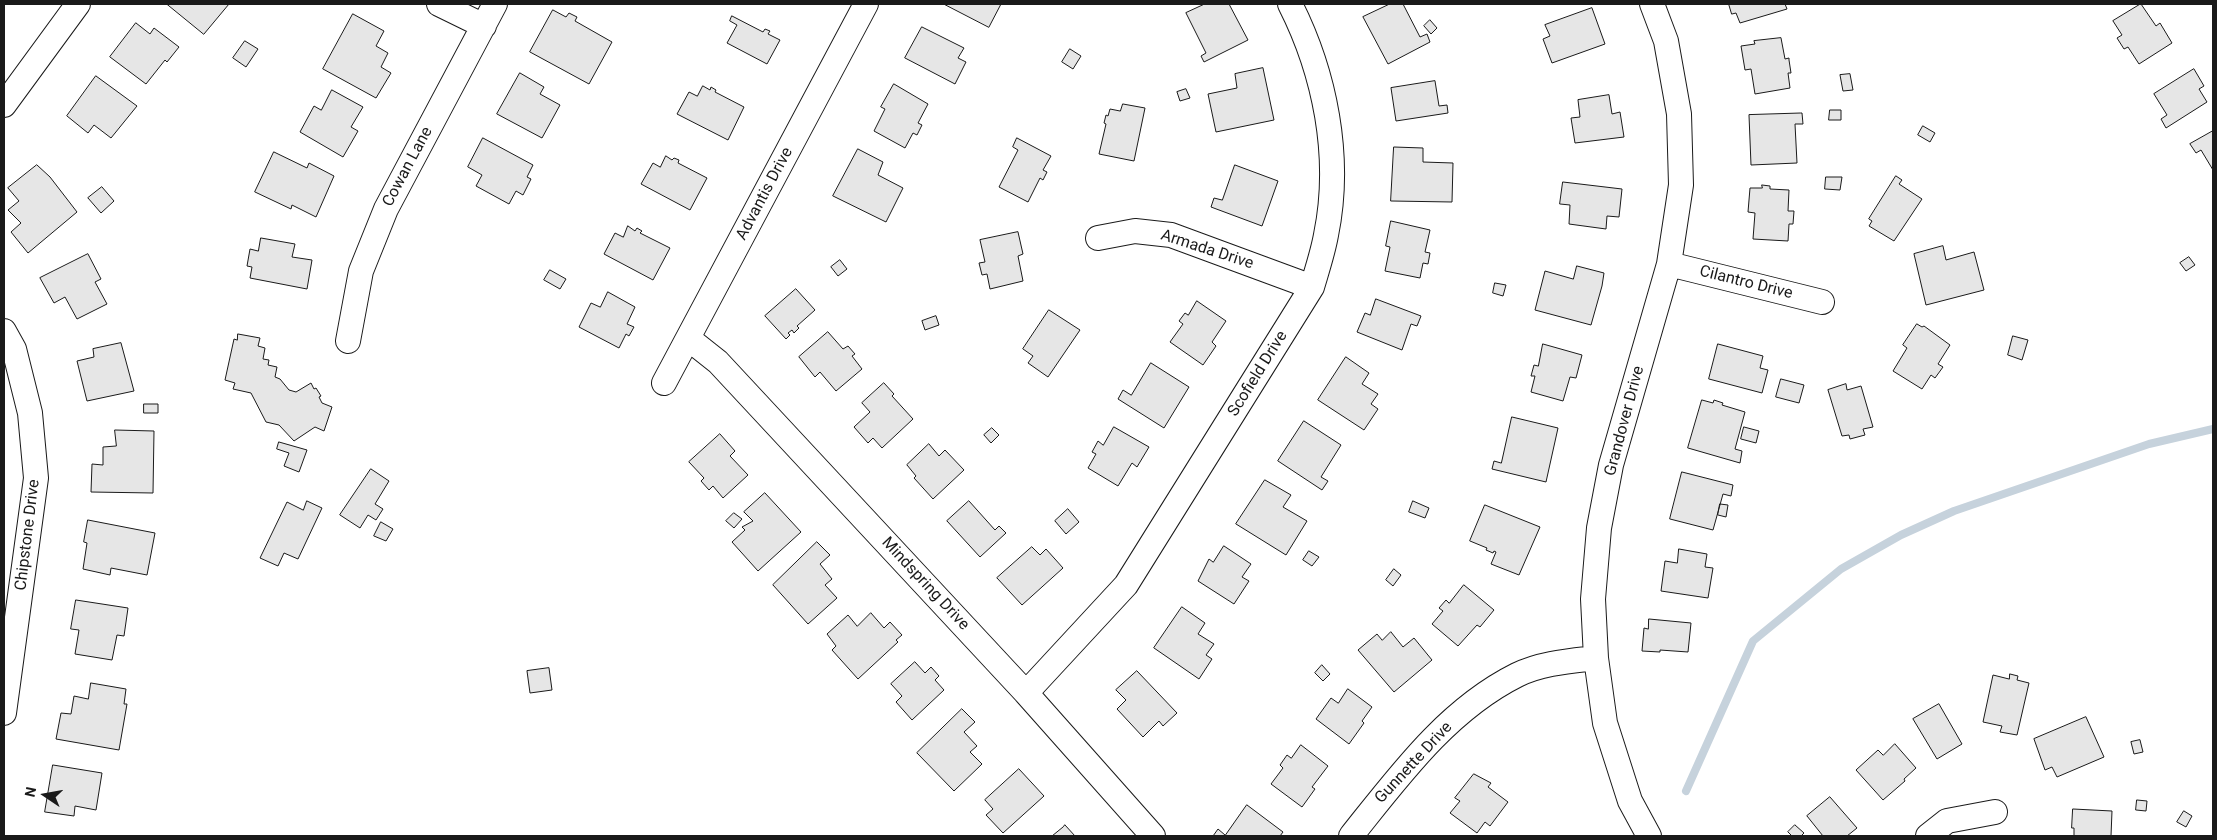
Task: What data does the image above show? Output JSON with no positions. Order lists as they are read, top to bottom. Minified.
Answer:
{"streets":{"street":["Cowan Lane","Advantis Drive","Armada Drive","Cilantro Drive","Scofield Drive","Grandover Drive","Chipstone Drive","Mindspring Drive","Gunnette Drive"]},"crossings":[["Advantis Drive","Mindspring Drive"],["Armada Drive","Scofield Drive"],["Cilantro Drive","Grandover Drive"],["Scofield Drive","Mindspring Drive"],["Grandover Drive","Gunnette Drive"]],"north":"left"}
